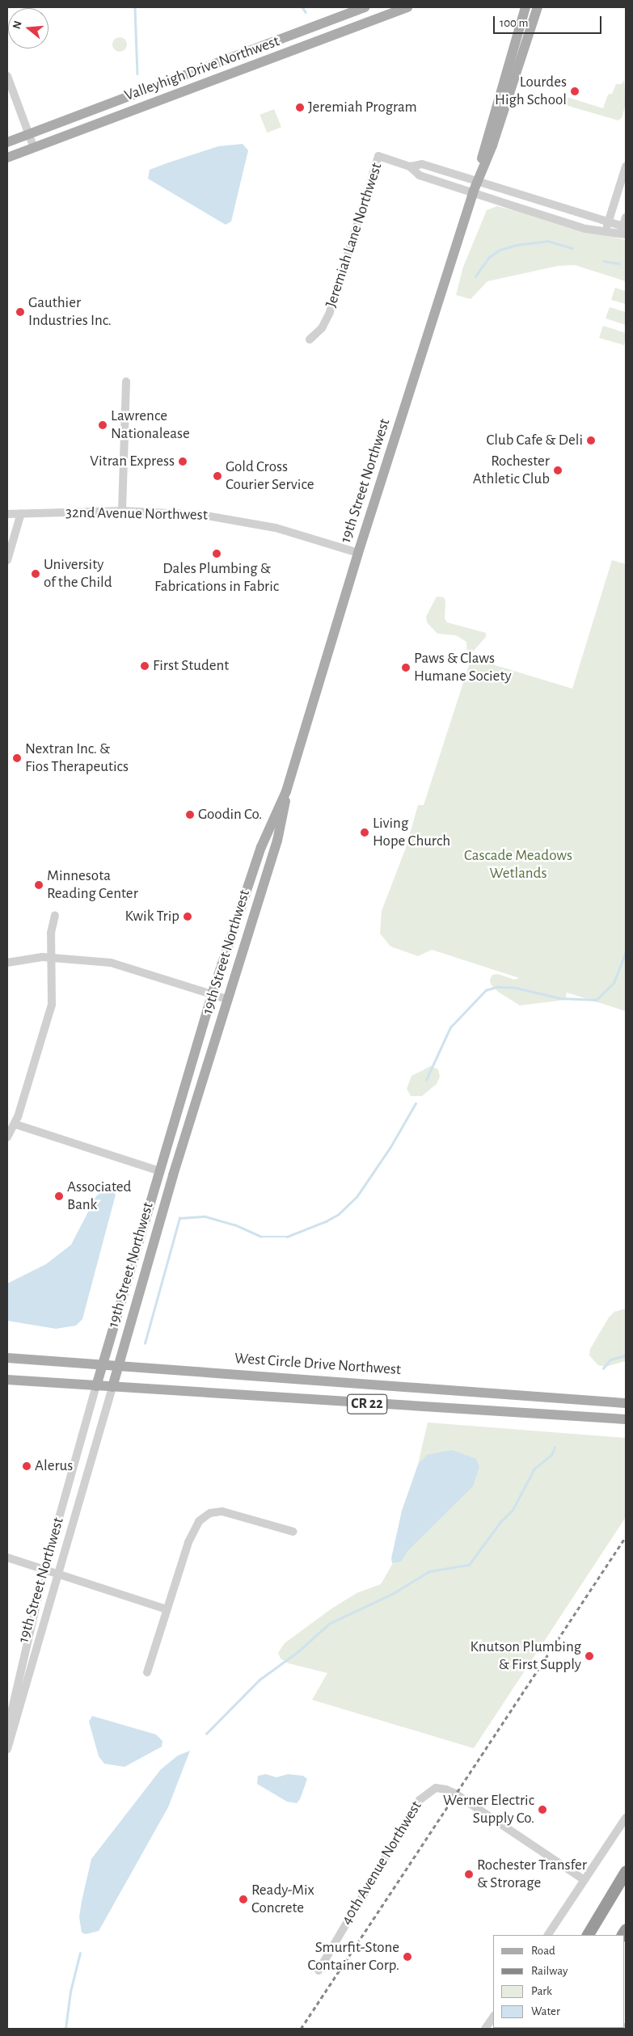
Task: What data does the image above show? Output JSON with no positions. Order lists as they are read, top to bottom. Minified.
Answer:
{"streets":{"main road":["Valleyhigh Drive Northwest","19th Street Northwest","West Circle Drive Northwest","CR 22"],"street":["Jeremiah Lane Northwest","32nd Avenue Northwest","40th Avenue Northwest"]},"crossings":[["Jeremiah Lane Northwest","19th Street Northwest"],["19th Street Northwest","32nd Avenue Northwest"],["19th Street Northwest","West Circle Drive Northwest"],["19th Street Northwest","CR 22"]],"parks":["Cascade Meadows Wetlands"],"places":["Lourdes High School","Jeremiah Program","Gauthier Industries Inc.","Lawrence Nationalease","Club Cafe & Deli","Vitran Express","Rochester Athletic Club","Gold Cross Courier Service","Dales Plumbing & Fabrications in Fabric","University of the Child","First Student","Paws & Claws Humane Society","Nextran Inc. & Fios Therapeutics","Goodin Co.","Living Hope Church","Minnesota Reading Center","Kwik Trip","Associated Bank","Alerus","Knutson Plumbing & First Supply","Werner Electric Supply Co.","Rochester Transfer & Strorage","Ready-Mix Concrete","Smurfit-Stone Container Corp."],"legend":["Road","Railway","Park","Water"],"scale_bar":"100 m","north":"left"}
